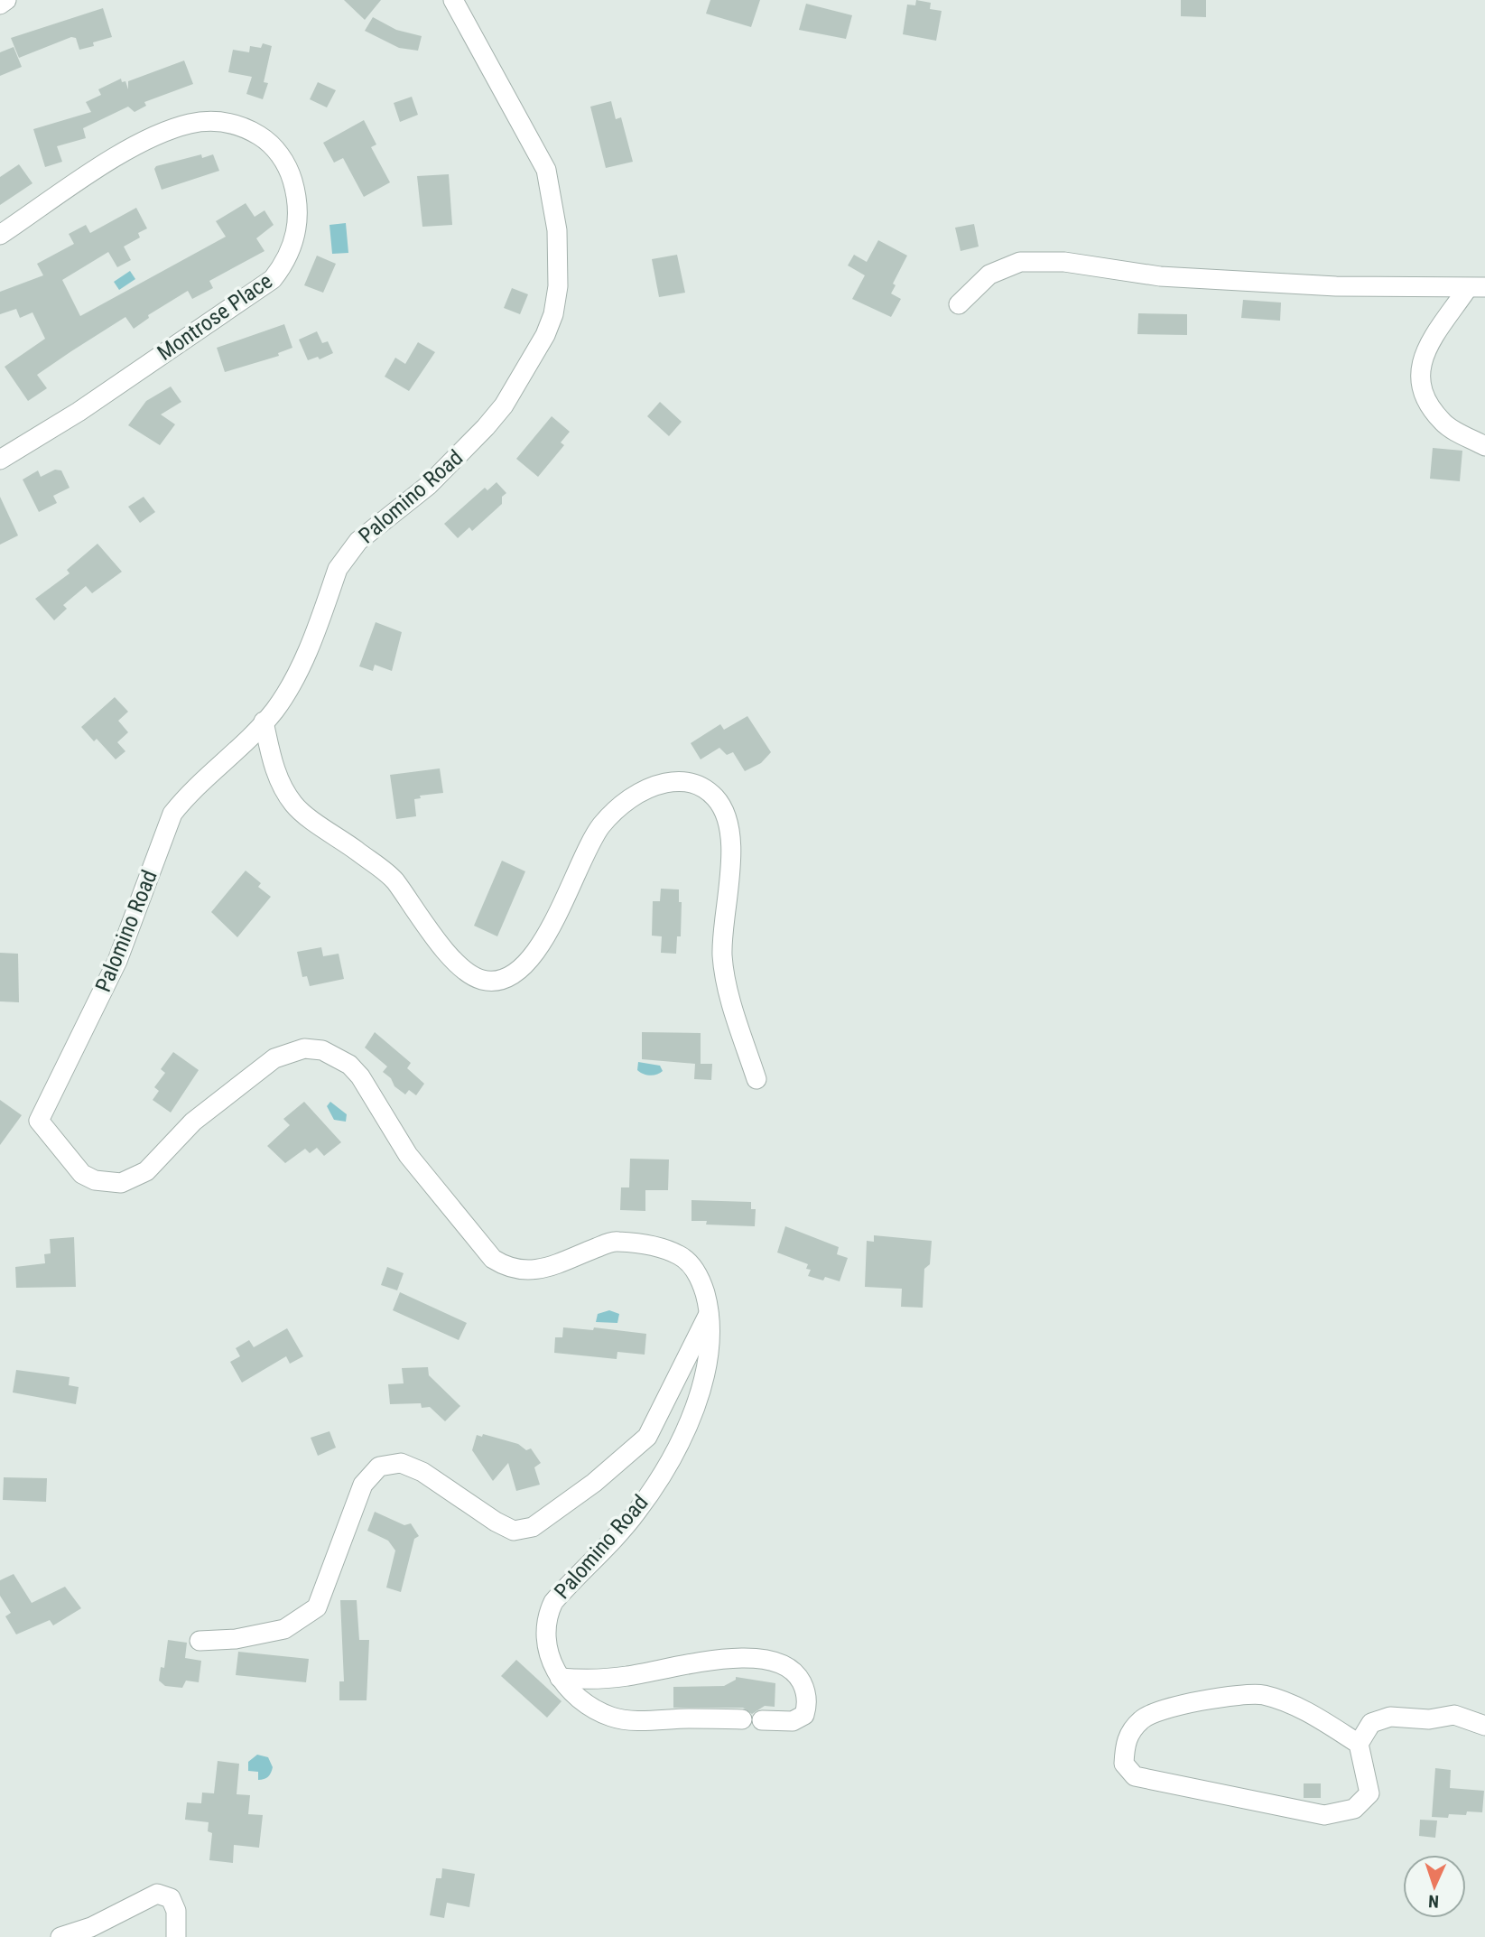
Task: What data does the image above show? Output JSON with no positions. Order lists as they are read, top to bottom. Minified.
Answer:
{"streets":{"street":["Montrose Place","Palomino Road"]},"north":"bottom"}
